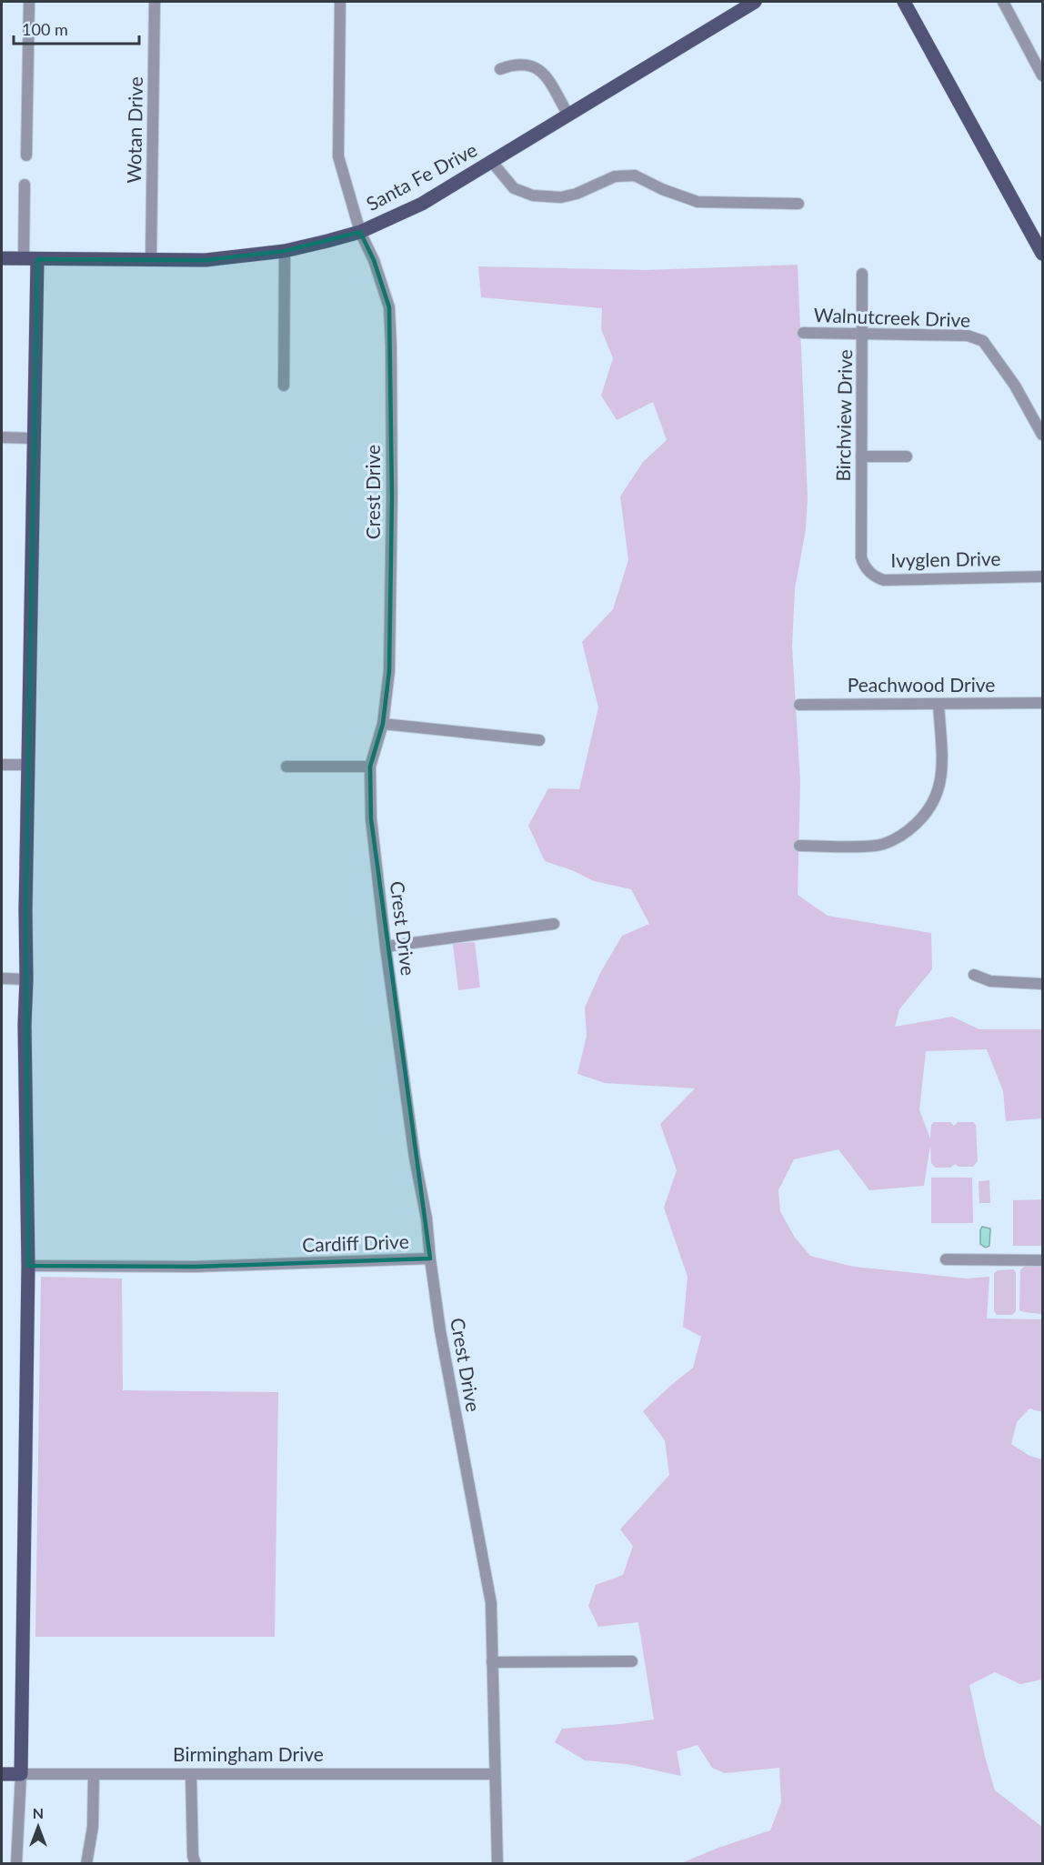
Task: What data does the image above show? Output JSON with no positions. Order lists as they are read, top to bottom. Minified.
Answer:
{"streets":{"main road":["Santa Fe Drive","Birmingham Drive"],"street":["Wotan Drive","Walnutcreek Drive","Birchview Drive","Crest Drive","Ivyglen Drive","Peachwood Drive","Cardiff Drive"]},"crossings":[["Wotan Drive","Santa Fe Drive"],["Santa Fe Drive","Crest Drive"],["Walnutcreek Drive","Birchview Drive"],["Birchview Drive","Ivyglen Drive"],["Crest Drive","Cardiff Drive"],["Crest Drive","Birmingham Drive"]],"scale_bar":"100 m","north":"top"}
